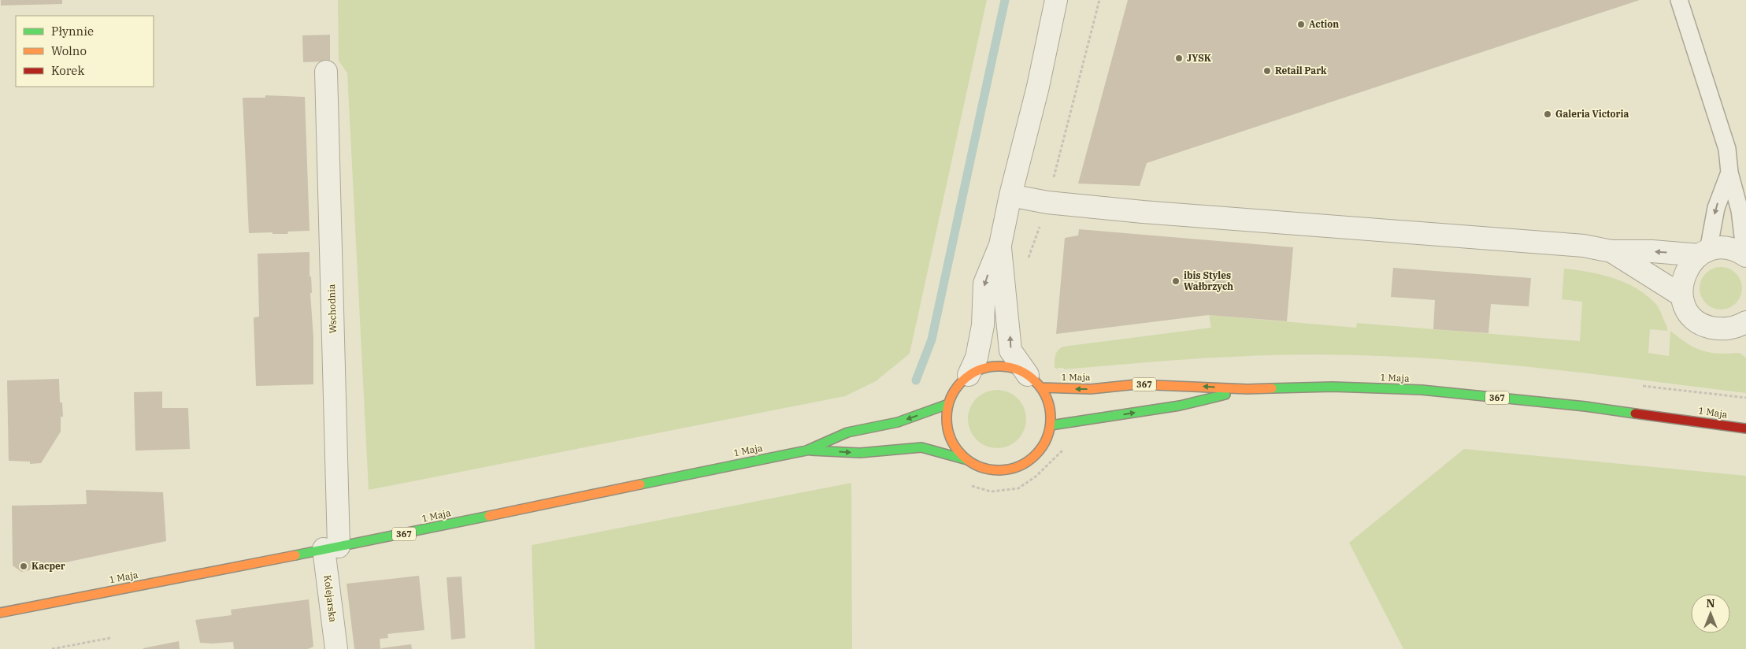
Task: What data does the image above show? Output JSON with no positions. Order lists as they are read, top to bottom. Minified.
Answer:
{"streets":{"main road":["1 Maja","367"],"street":["Wschodnia","Kolejarska"]},"crossings":[["Wschodnia","1 Maja"],["Wschodnia","Kolejarska"],["1 Maja","367"],["1 Maja","Kolejarska"]],"places":["Action","JYSK","Retail Park","Galeria Victoria","ibis Styles Wałbrzych","Kacper"],"legend":["Płynnie","Wolno","Korek"],"north":"top"}
